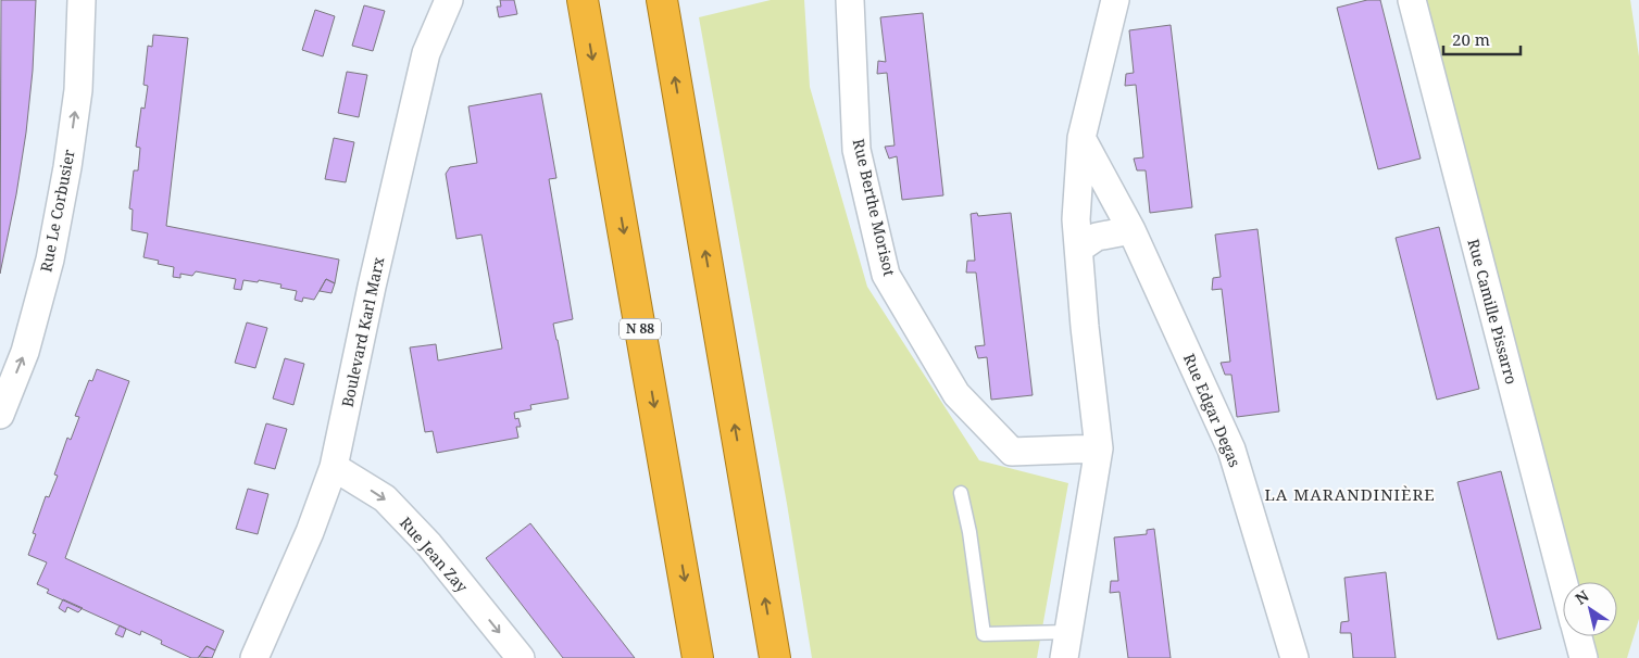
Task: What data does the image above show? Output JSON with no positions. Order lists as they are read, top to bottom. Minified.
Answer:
{"streets":{"highway":["N 88"],"street":["Rue Berthe Morisot","Rue Le Corbusier","Rue Camille Pissarro","Boulevard Karl Marx","Rue Edgar Degas","Rue Jean Zay"]},"crossings":[["Boulevard Karl Marx","Rue Jean Zay"]],"one_way":["Rue Le Corbusier","Rue Jean Zay"],"districts":["LA MARANDINIÈRE"],"scale_bar":"20 m","north":"top left"}
